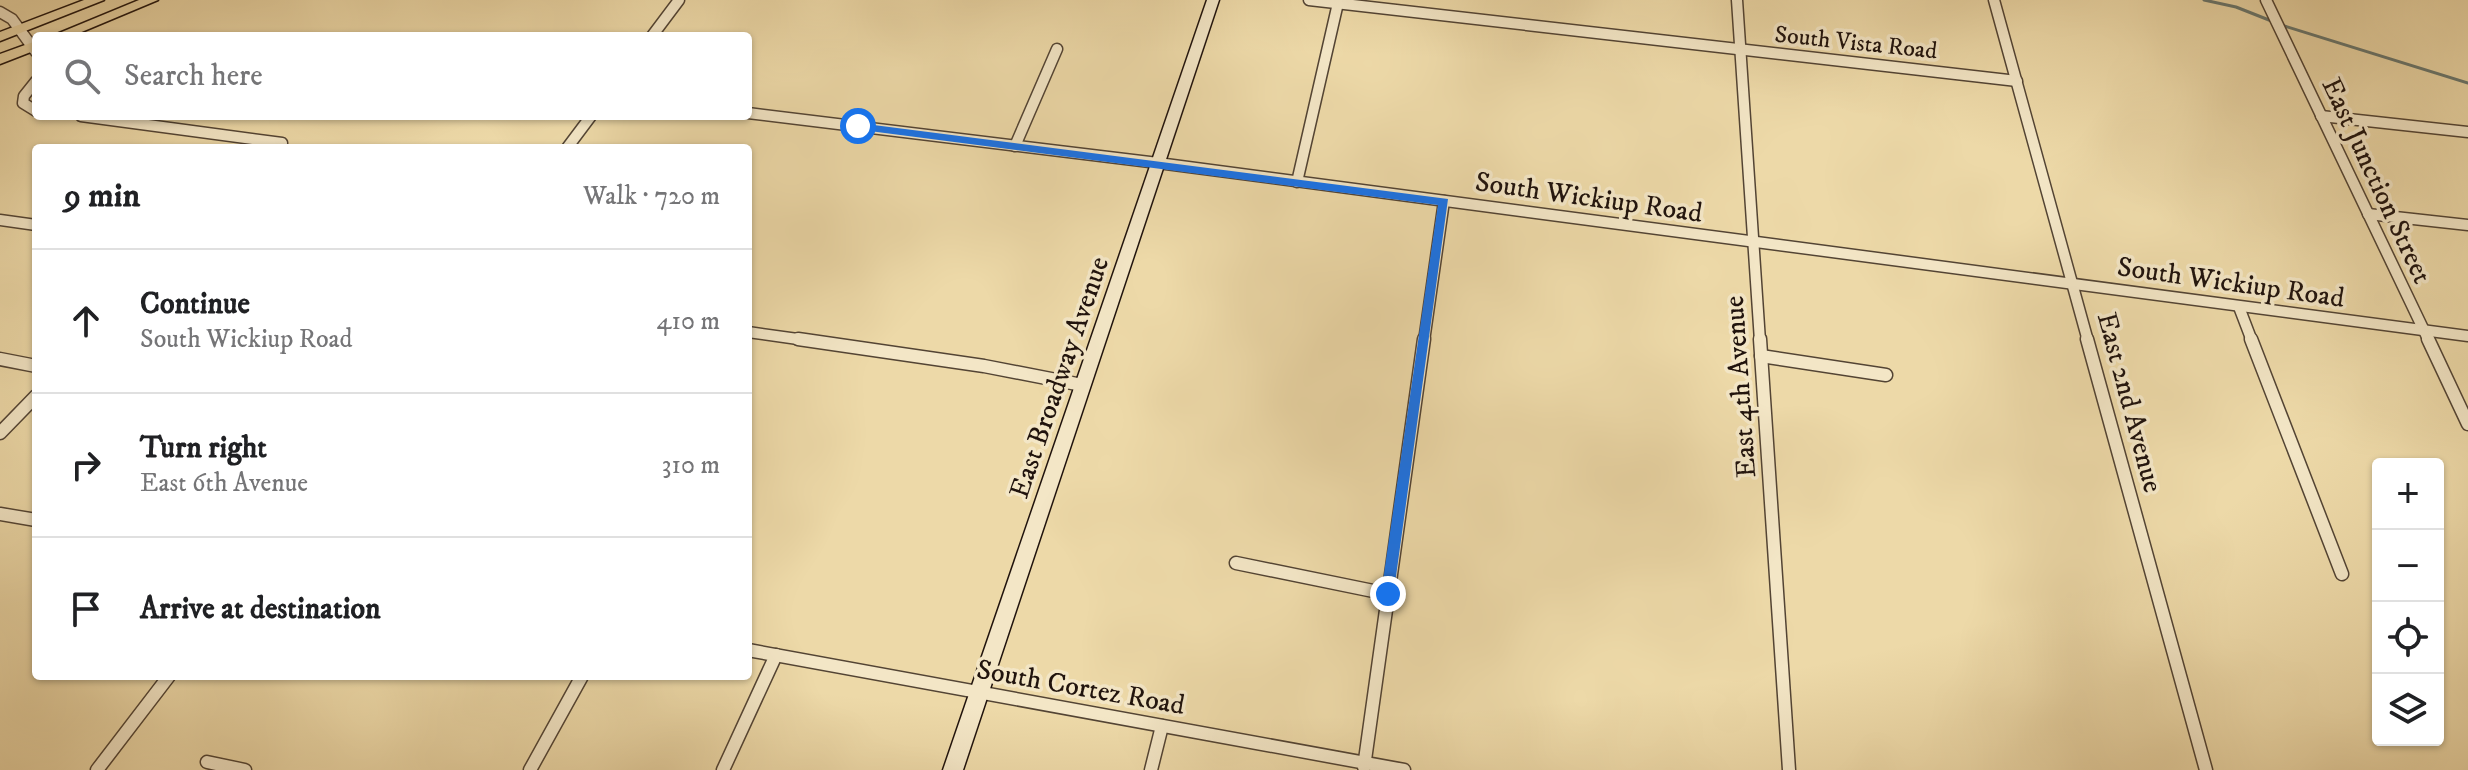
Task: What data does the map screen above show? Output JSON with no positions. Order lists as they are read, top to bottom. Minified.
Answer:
{"streets":{"main road":["East Broadway Avenue"],"street":["South Vista Road","East Junction Street","South Wickiup Road","East 4th Avenue","East 2nd Avenue","South Cortez Road"]},"crossings":[["South Vista Road","East 4th Avenue"],["South Vista Road","East 2nd Avenue"],["East Junction Street","South Wickiup Road"],["South Wickiup Road","East Broadway Avenue"],["South Wickiup Road","East 4th Avenue"],["South Wickiup Road","East 2nd Avenue"],["East Broadway Avenue","South Cortez Road"]],"page":{"search":"Search here","heading":["9 min","Walk · 720 m"],"list":[["Continue","South Wickiup Road","410 m"],["Turn right","East 6th Avenue","310 m"],"Arrive at destination"],"map_buttons":["+","−"]}}
